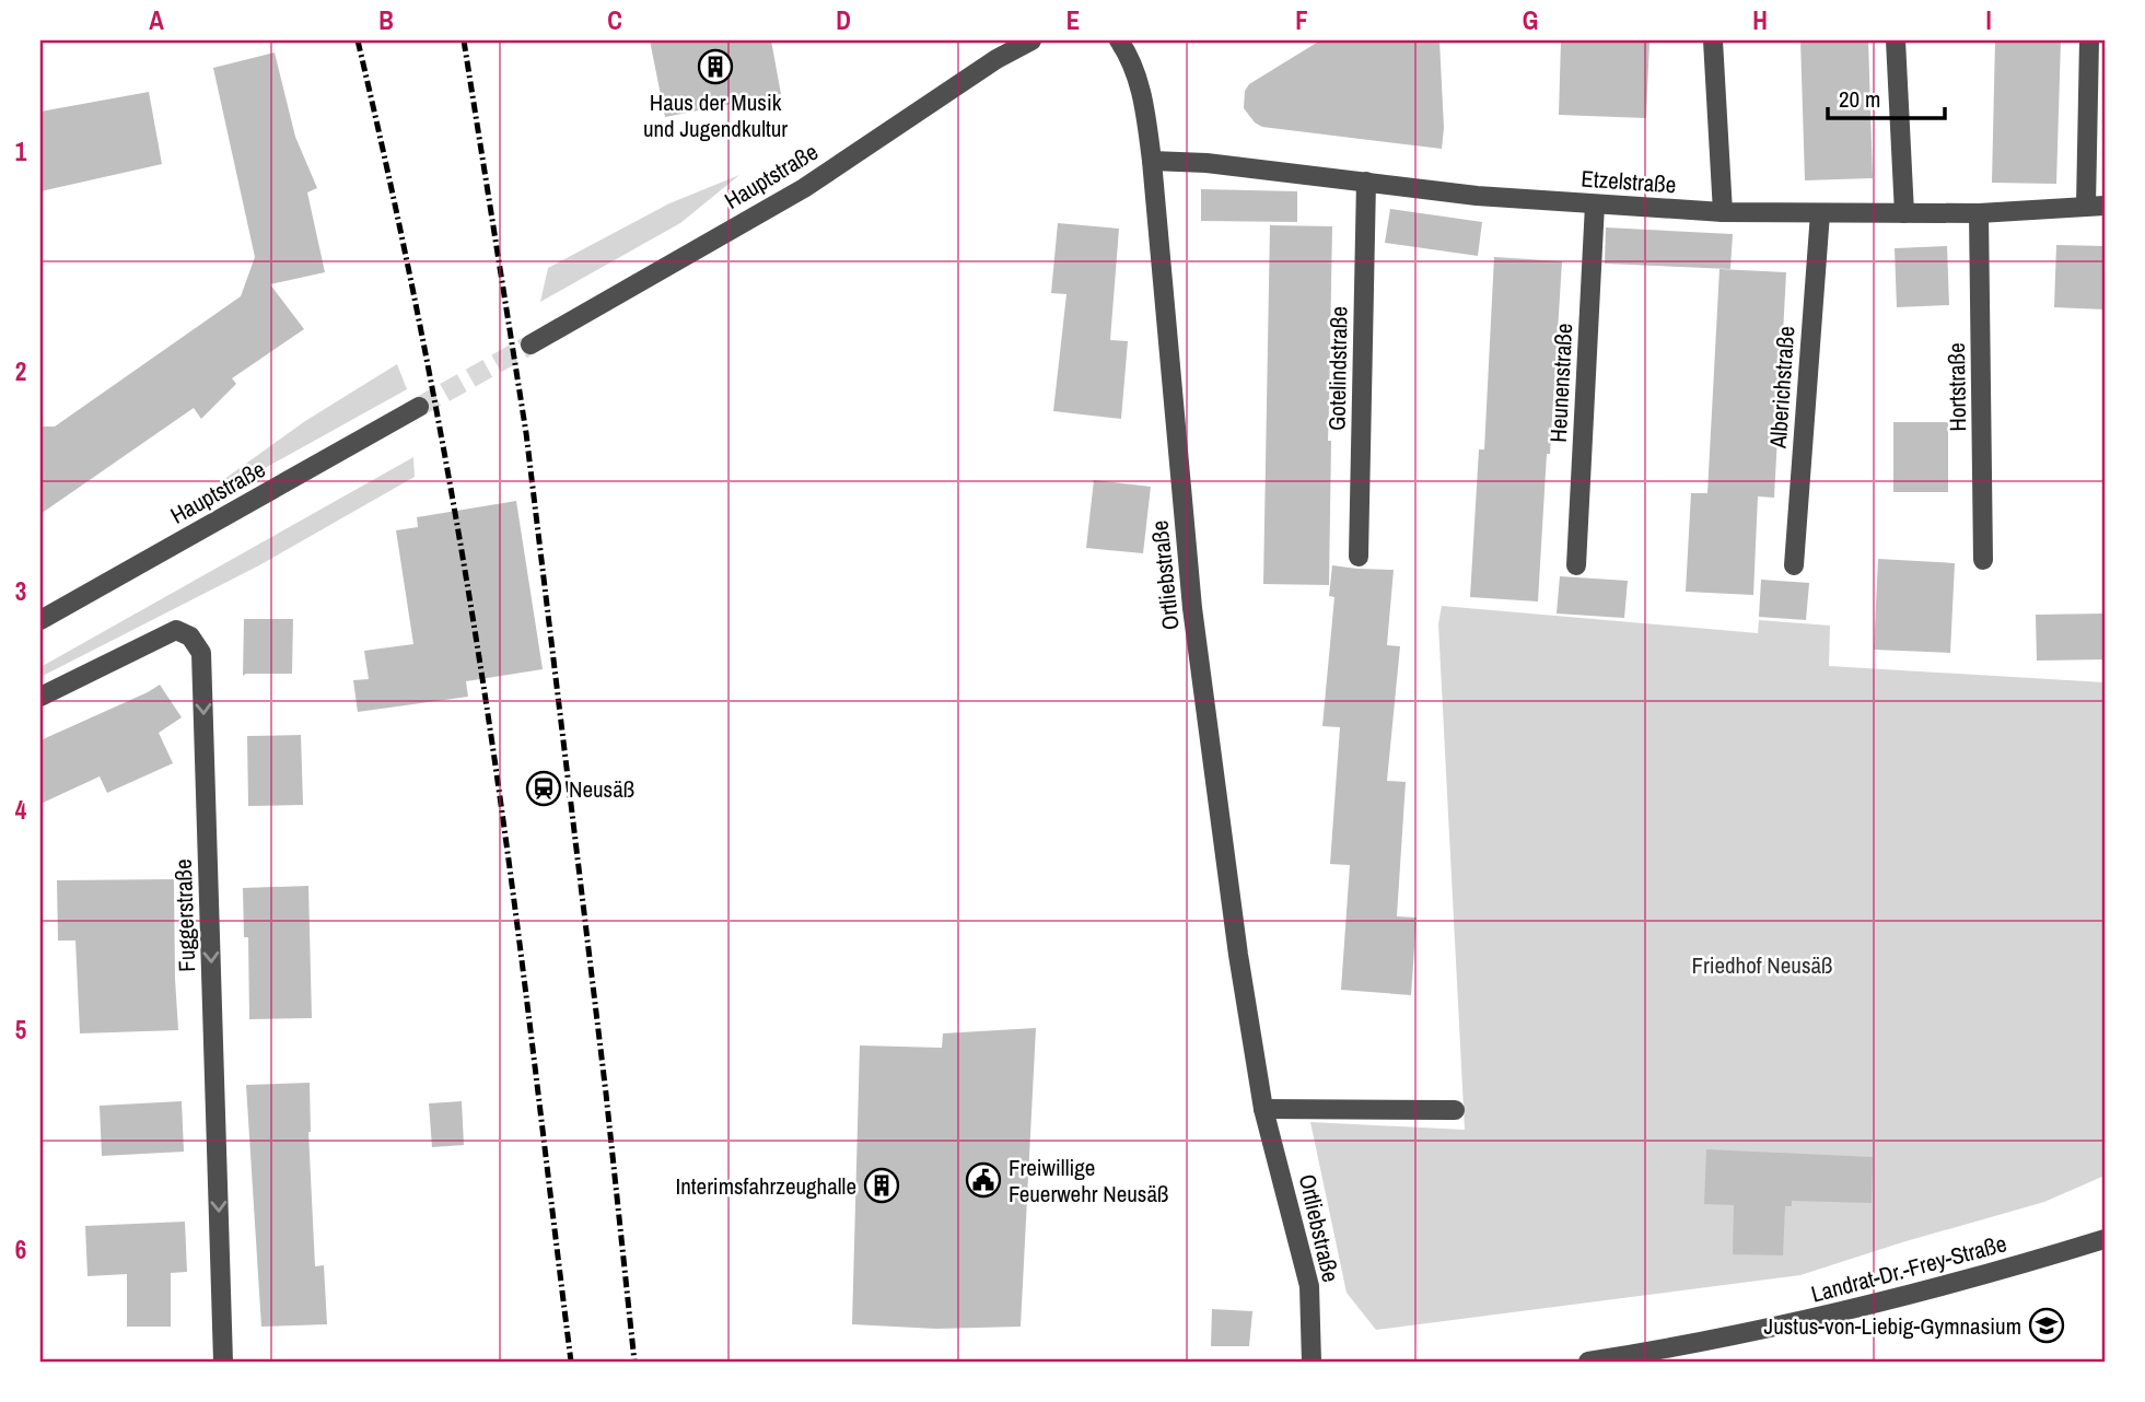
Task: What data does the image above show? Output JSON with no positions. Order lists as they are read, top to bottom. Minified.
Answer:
{"streets":{"street":["Hauptstraße","Etzelstraße","Gotelindstraße","Heunenstraße","Alberichstraße","Hortstraße","Ortliebstraße","Fuggerstraße","Landrat-Dr.-Frey-Straße"]},"crossings":[["Etzelstraße","Gotelindstraße"],["Etzelstraße","Heunenstraße"],["Etzelstraße","Alberichstraße"],["Etzelstraße","Hortstraße"],["Etzelstraße","Ortliebstraße"]],"parks":["Friedhof Neusäß"],"places":{"building":["Haus der Musik und Jugendkultur","Interimsfahrzeughalle"],"station":["Neusäß"],"public building":["Freiwillige Feuerwehr Neusäß"],"school or university":["Justus-von-Liebig-Gymnasium"]},"scale_bar":"20 m","grid":{"columns":["A","B","C","D","E","F","G","H","I"],"rows":["1","2","3","4","5","6"]}}
